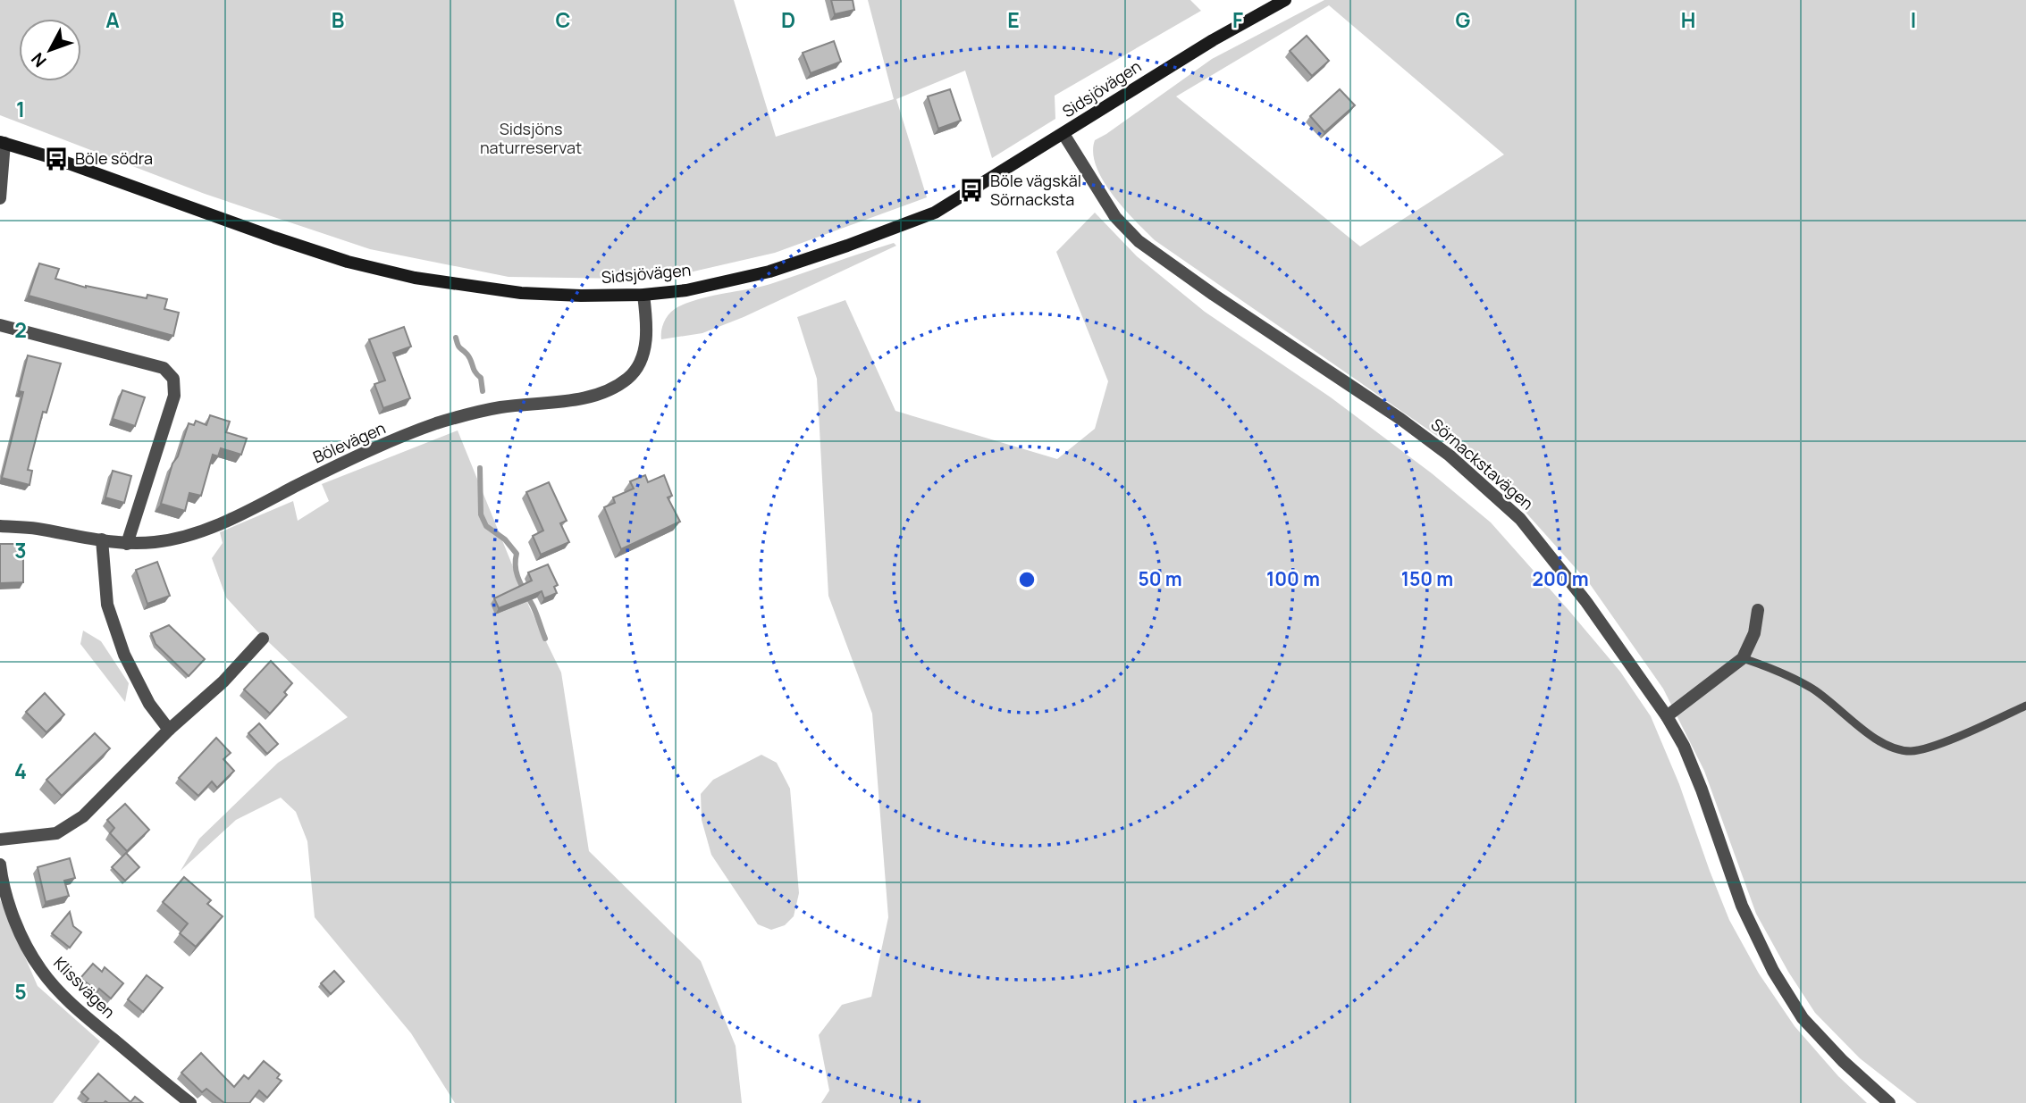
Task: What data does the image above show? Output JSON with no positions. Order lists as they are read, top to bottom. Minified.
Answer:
{"streets":{"main road":["Sidsjövägen"],"street":["Bölevägen","Sörnackstavägen","Klissvägen"]},"crossings":[["Sidsjövägen","Bölevägen"],["Sidsjövägen","Sörnackstavägen"]],"parks":["Sidsjöns naturreservat"],"places":{"bus stop":["Böle södra","Böle vägskäl Sörnacksta"]},"north":"bottom left","grid":{"columns":["A","B","C","D","E","F","G","H","I"],"rows":["1","2","3","4","5"]},"rings":["50 m","100 m","150 m","200 m"]}
